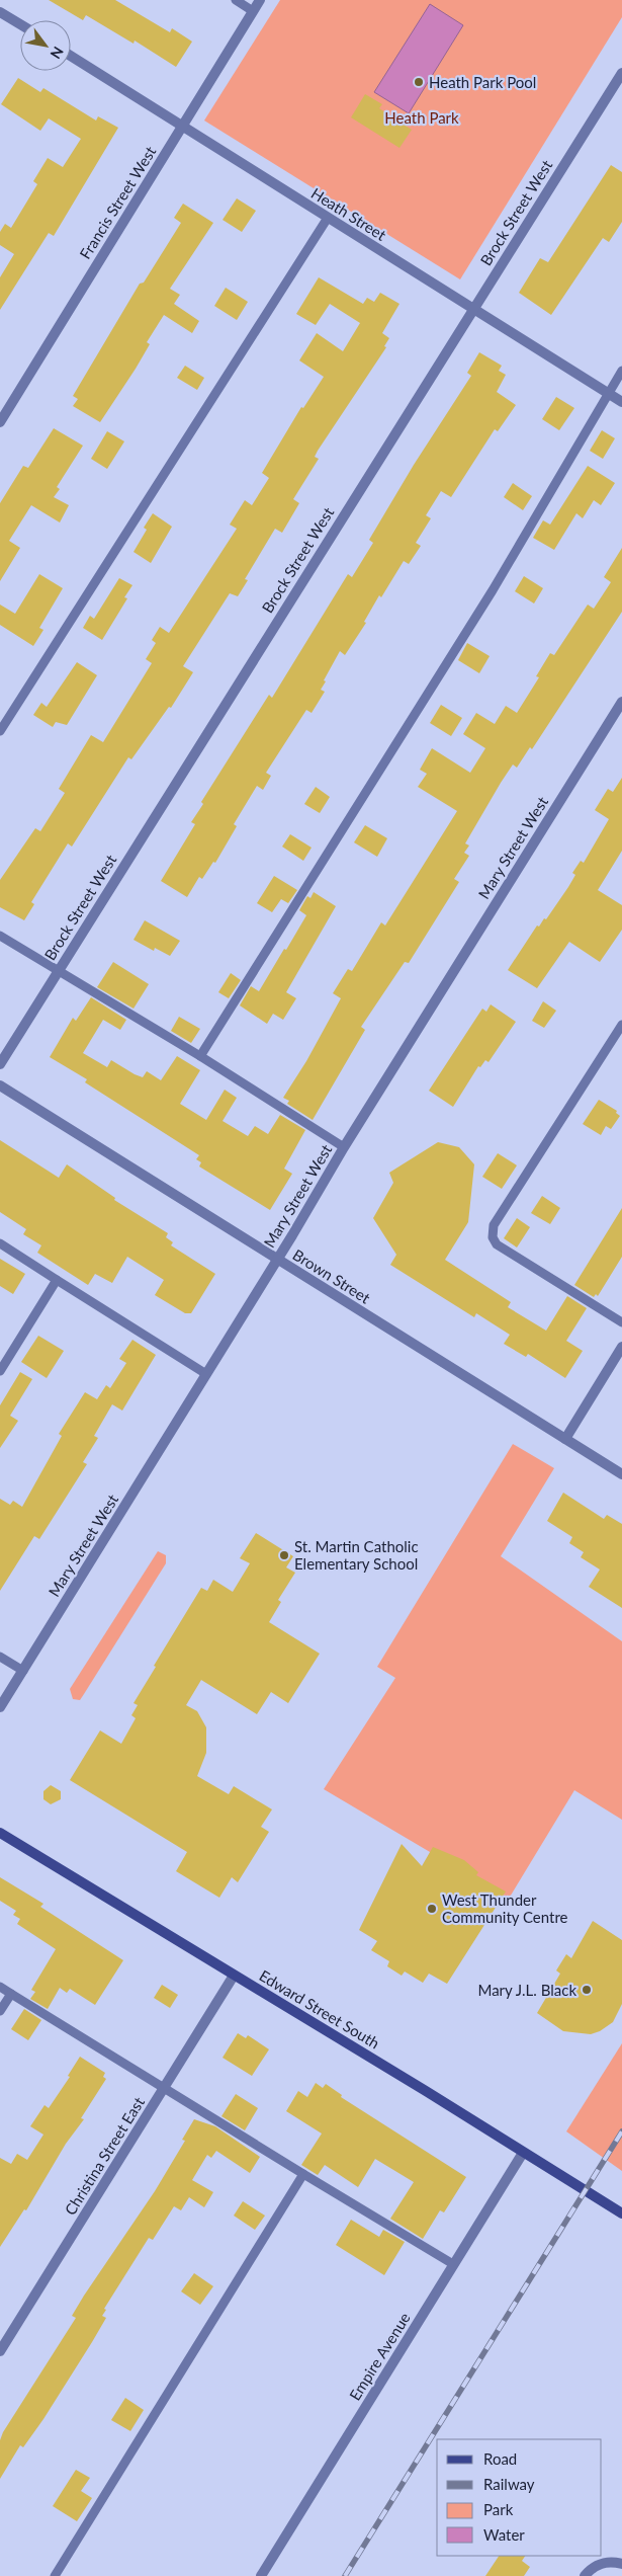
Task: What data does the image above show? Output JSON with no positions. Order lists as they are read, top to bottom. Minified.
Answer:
{"streets":{"main road":["Edward Street South"],"street":["Francis Street West","Brock Street West","Heath Street","Mary Street West","Brown Street","Christina Street East","Empire Avenue"]},"crossings":[["Francis Street West","Heath Street"],["Brock Street West","Heath Street"],["Mary Street West","Brown Street"],["Edward Street South","Christina Street East"],["Edward Street South","Empire Avenue"]],"parks":["Heath Park"],"places":["Heath Park Pool","St. Martin Catholic Elementary School","West Thunder Community Centre","Mary J.L. Black"],"legend":["Road","Railway","Park","Water"],"north":"bottom right"}
